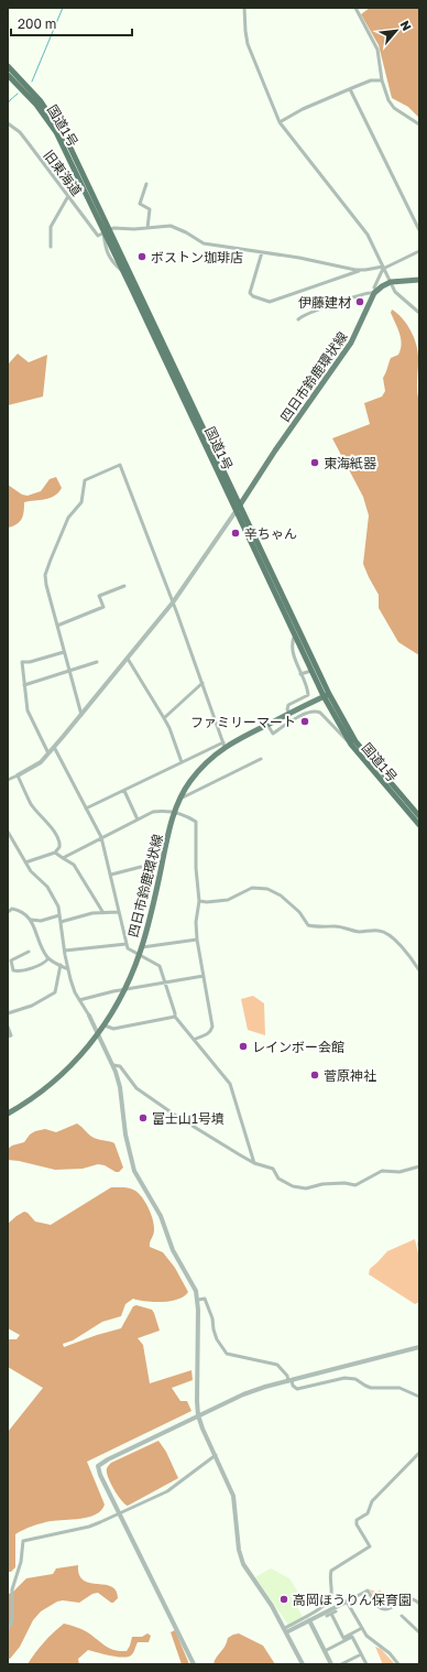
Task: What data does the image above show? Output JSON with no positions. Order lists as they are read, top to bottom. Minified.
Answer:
{"streets":{"highway":["国道1号"],"main road":["四日市鈴鹿環状線"],"street":["旧東海道"]},"crossings":[["国道1号","旧東海道"],["国道1号","四日市鈴鹿環状線"]],"places":["ボストン珈琲店","伊藤建材","東海紙器","辛ちゃん","ファミリーマート","レインボー会館","菅原神社","富士山1号墳","高岡ほうりん保育園"],"scale_bar":"200 m","north":"top right"}
